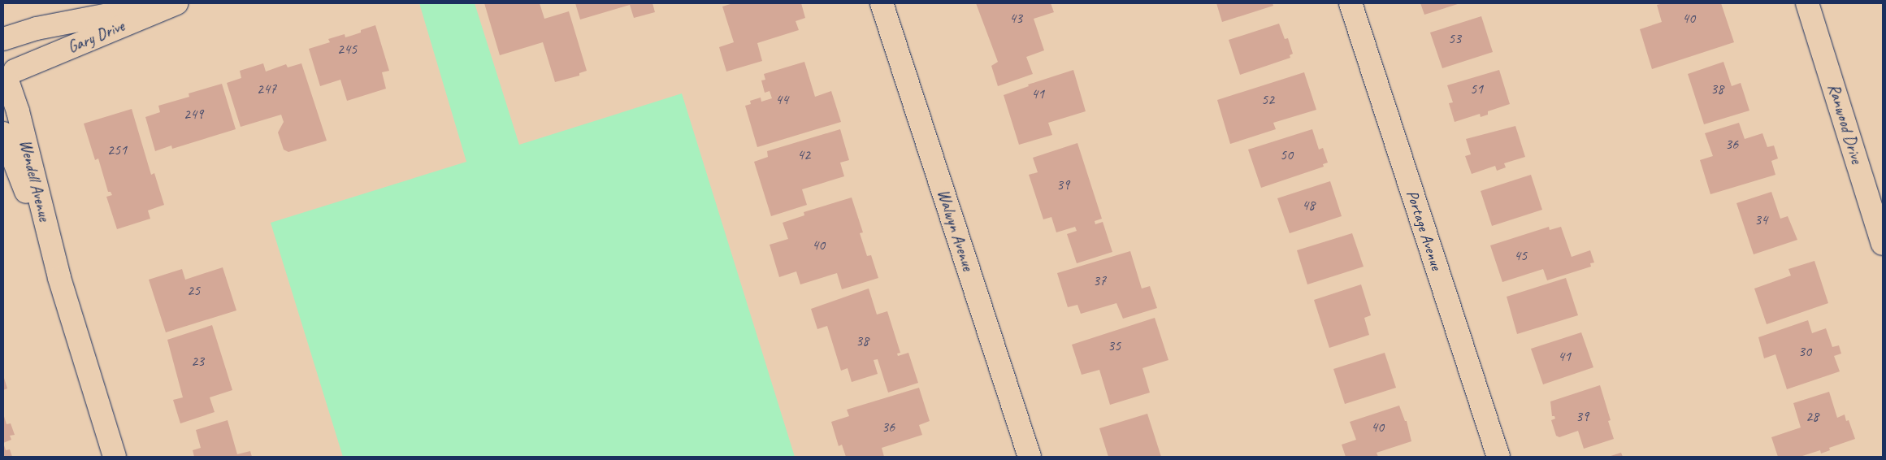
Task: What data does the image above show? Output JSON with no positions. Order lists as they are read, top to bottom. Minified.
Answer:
{"streets":{"street":["Gary Drive","Ranwood Drive","Wendell Avenue","Walwyn Avenue","Portage Avenue"]},"crossings":[["Gary Drive","Wendell Avenue"]],"house_numbers":["43","40","53","245","247","51","38","41","44","52","249","36","251","42","50","39","48","34","40","45","37","25","38","35","30","41","23","39","28","36","40"]}
